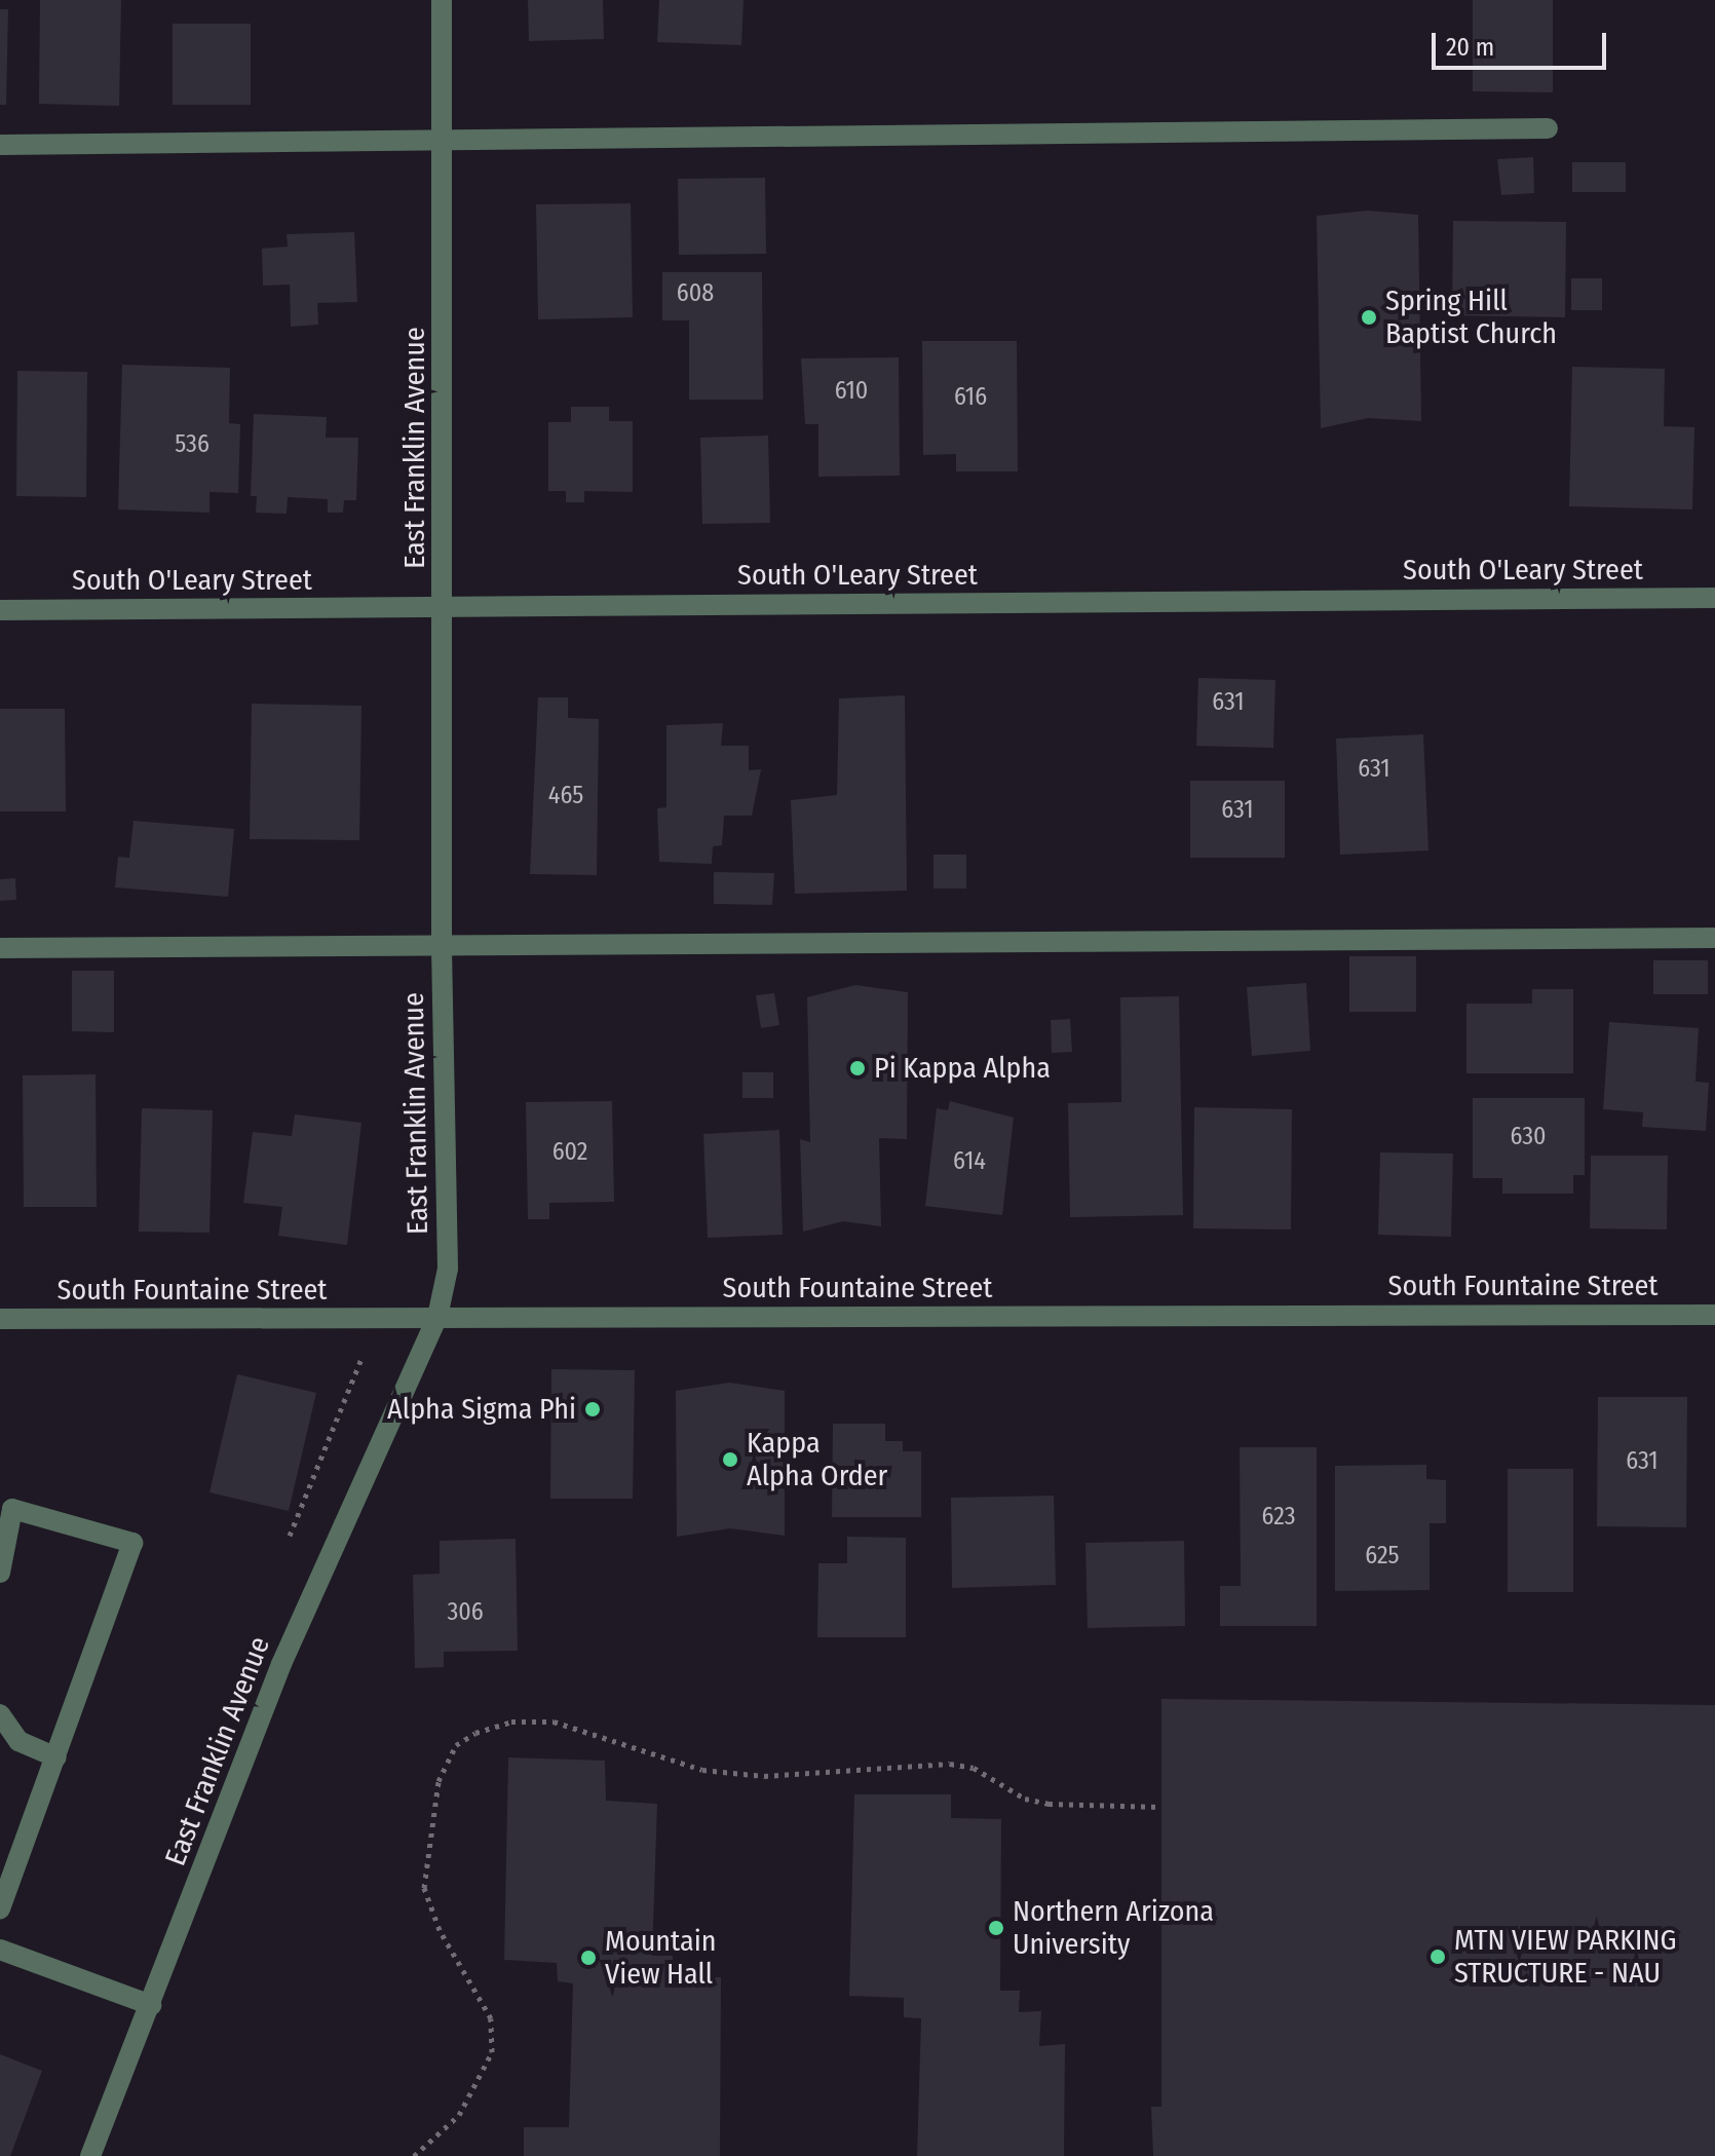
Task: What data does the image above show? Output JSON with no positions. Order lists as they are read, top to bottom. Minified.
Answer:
{"streets":{"street":["East Franklin Avenue","South O'Leary Street","South Fountaine Street"]},"crossings":[["East Franklin Avenue","South O'Leary Street"],["East Franklin Avenue","South Fountaine Street"]],"places":["Spring Hill Baptist Church","Pi Kappa Alpha","Alpha Sigma Phi","Kappa Alpha Order","Northern Arizona University","MTN VIEW PARKING STRUCTURE - NAU","Mountain View Hall"],"house_numbers":["608","610","616","536","631","631","465","631","630","602","614","631","623","625","306"],"scale_bar":"20 m"}
